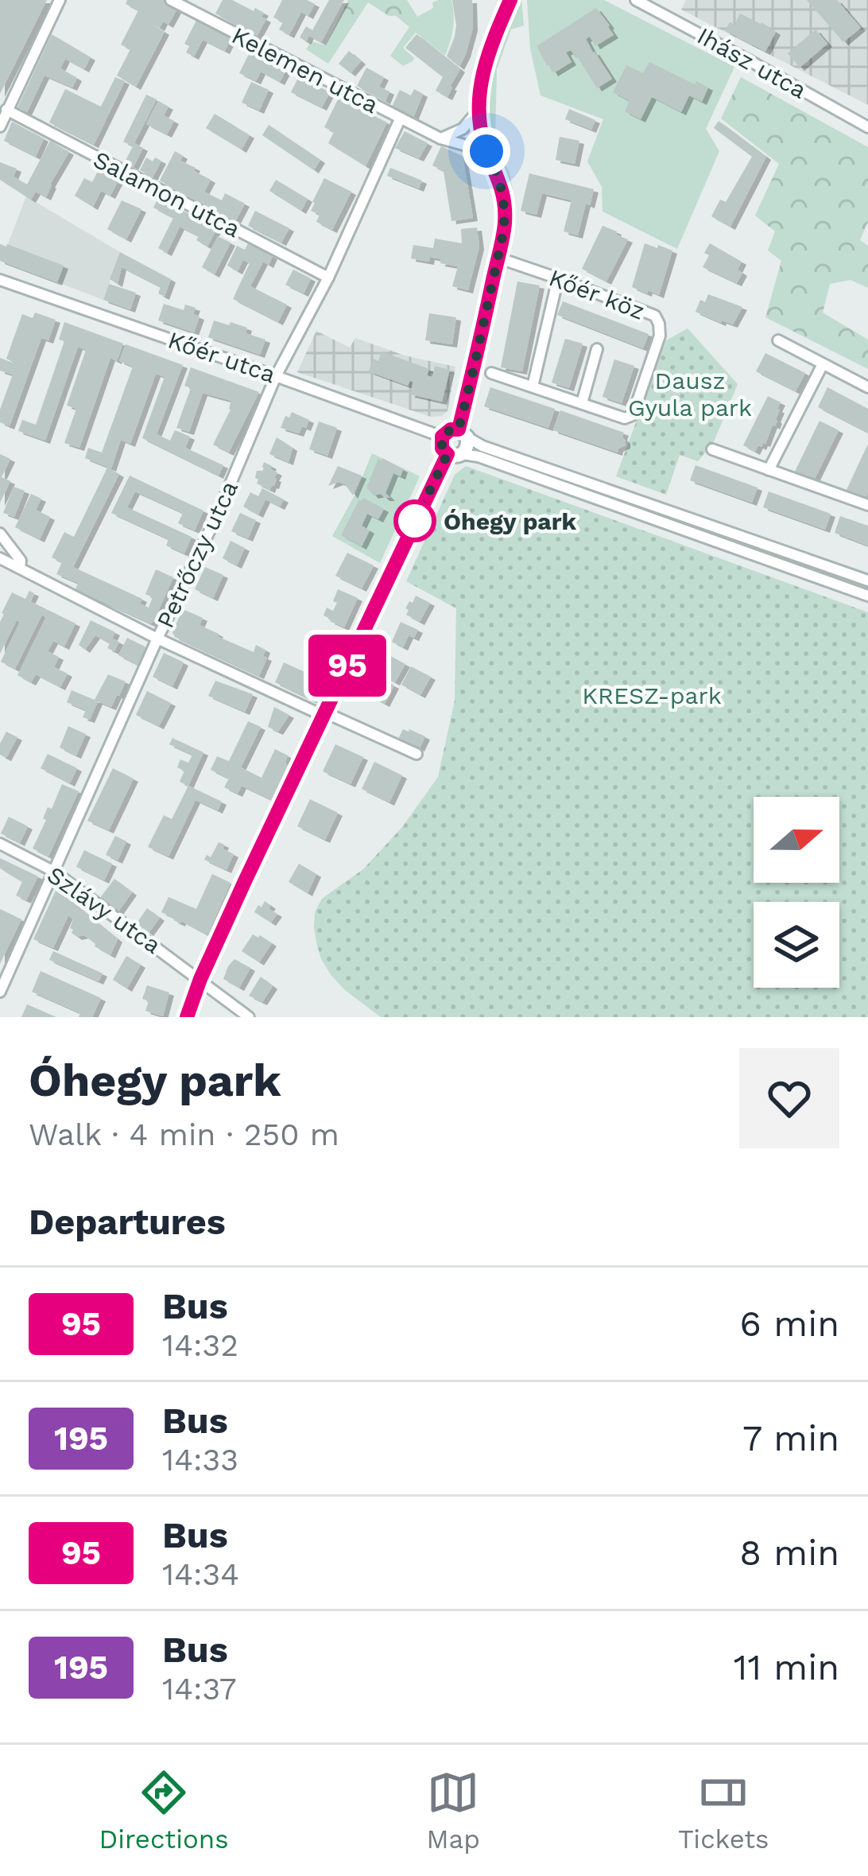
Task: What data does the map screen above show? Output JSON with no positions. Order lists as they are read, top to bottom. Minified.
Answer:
{"streets":{"street":["Ihász utca","Kelemen utca","Salamon utca","Kőér köz","Kőér utca","Petrőczy utca","Szlávy utca"]},"crossings":[["Kelemen utca","Petrőczy utca"],["Salamon utca","Petrőczy utca"],["Kőér utca","Petrőczy utca"],["Petrőczy utca","Szlávy utca"]],"parks":["Dausz Gyula park","KRESZ-park"],"places":["Óhegy park"],"lines":["bus line 95"],"north":"right","page":{"on_map":"95","heading":[["Óhegy park","Walk · 4 min · 250 m"],"Departures"],"list":[{"mark":"95","name":"Bus","note":"14:32","value":"6 min"},{"mark":"195","name":"Bus","note":"14:33","value":"7 min"},{"mark":"95","name":"Bus","note":"14:34","value":"8 min"},{"mark":"195","name":"Bus","note":"14:37","value":"11 min"}],"tabs":["Directions","Map","Tickets"]}}
